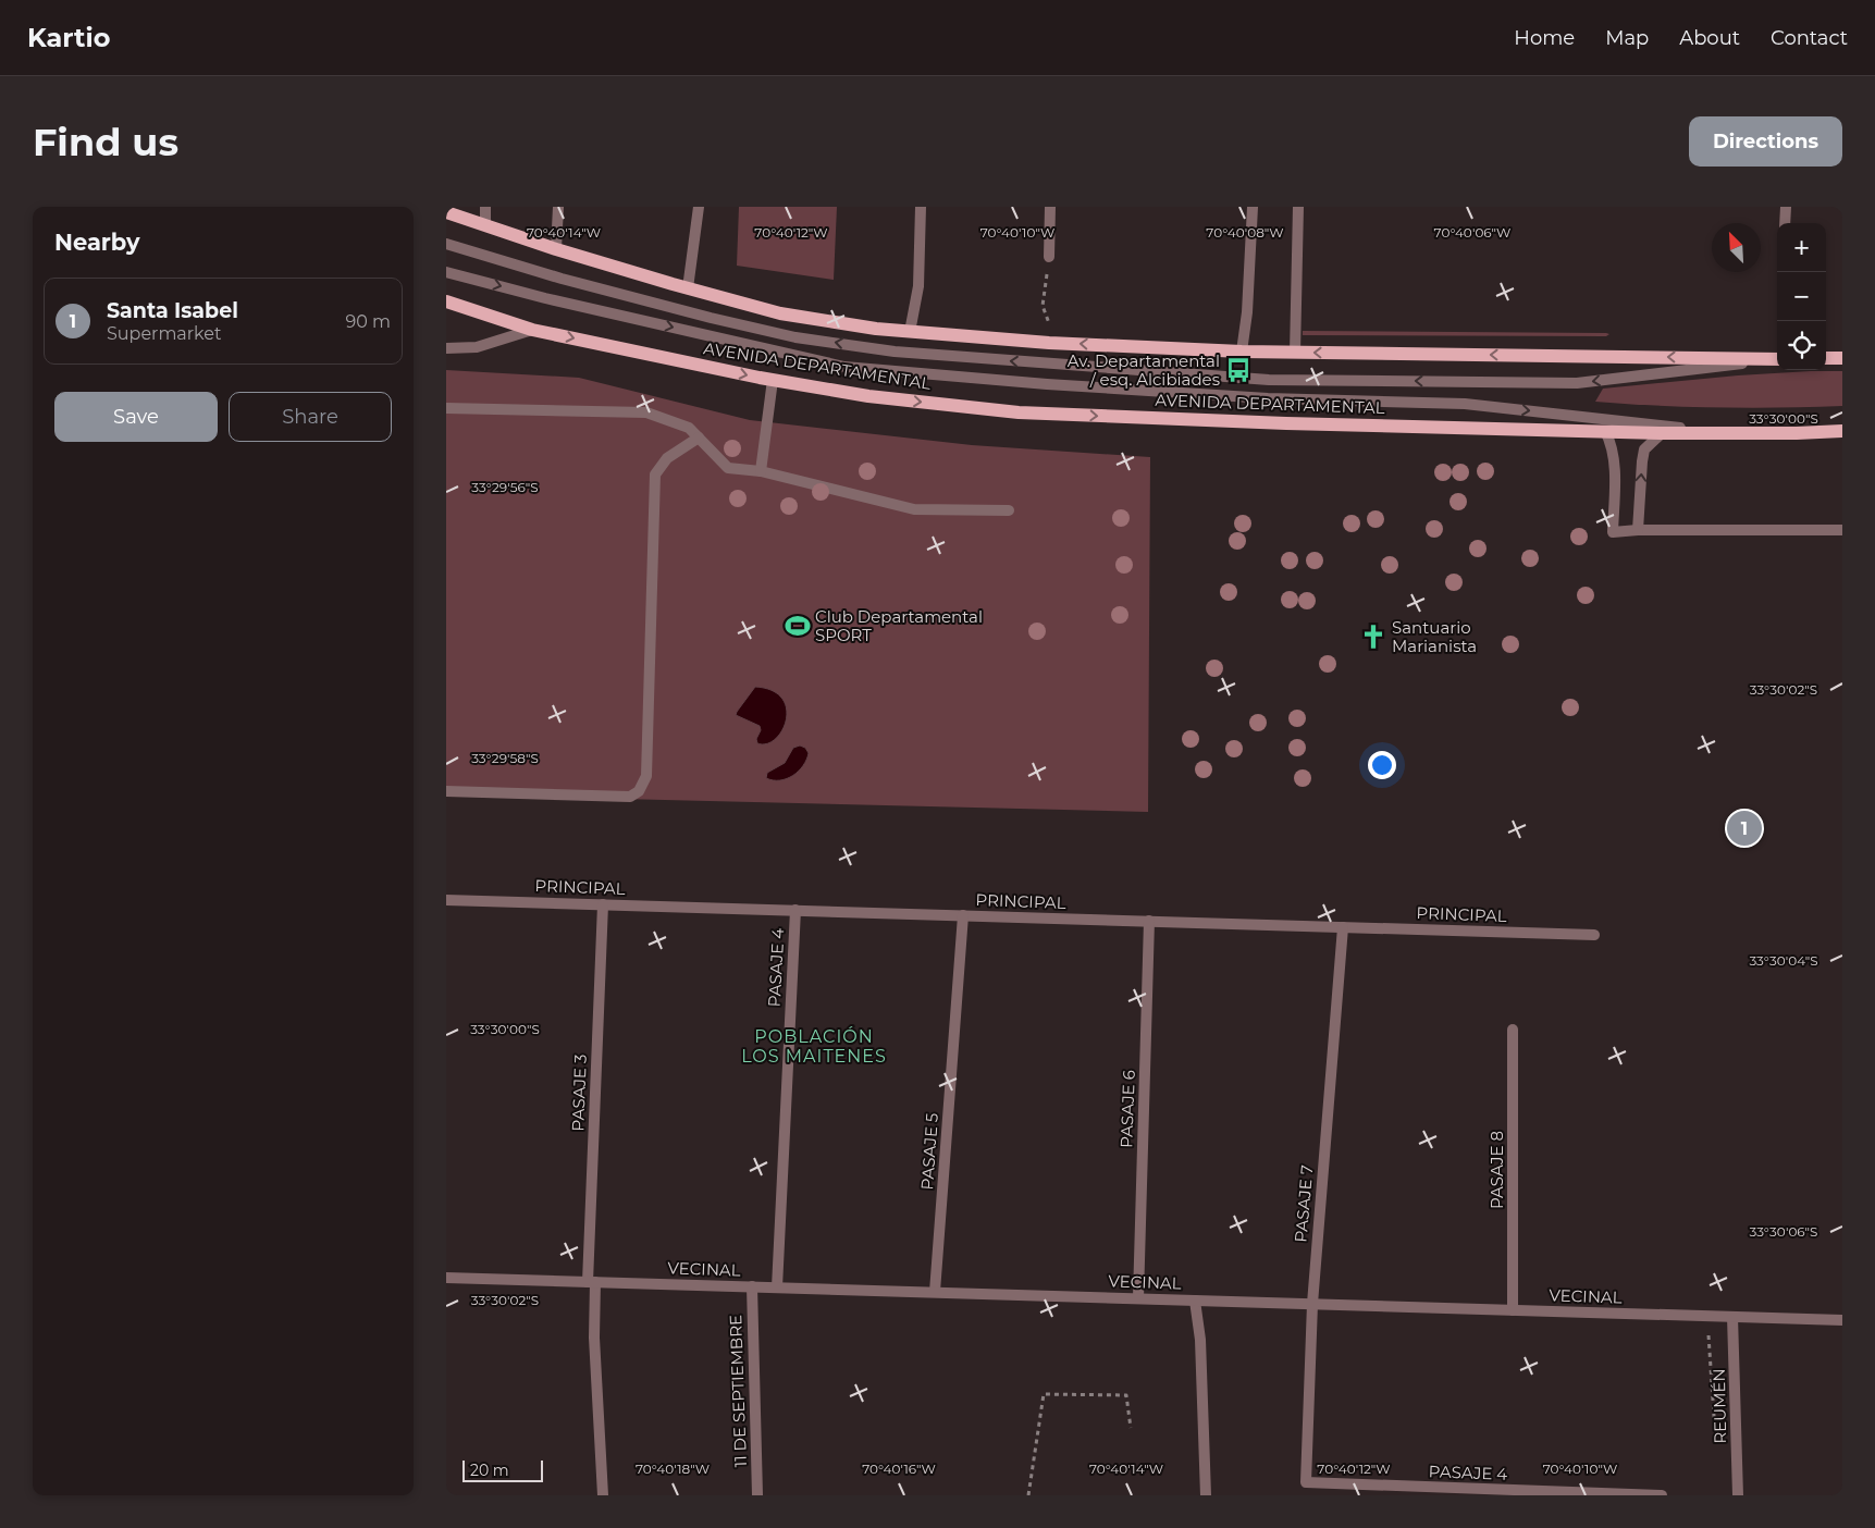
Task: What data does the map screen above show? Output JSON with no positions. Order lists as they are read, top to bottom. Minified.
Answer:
{"streets":{"main road":["AVENIDA DEPARTAMENTAL"],"street":["PRINCIPAL","PASAJE 4","PASAJE 3","PASAJE 6","PASAJE 5","PASAJE 8","PASAJE 7","VECINAL","11 DE SEPTIEMBRE","REUMÉN"]},"crossings":[["PRINCIPAL","PASAJE 4"],["PRINCIPAL","PASAJE 3"],["PRINCIPAL","PASAJE 6"],["PRINCIPAL","PASAJE 5"],["PRINCIPAL","PASAJE 7"],["PASAJE 4","PASAJE 7"],["PASAJE 4","VECINAL"],["PASAJE 3","VECINAL"],["PASAJE 6","VECINAL"],["PASAJE 5","VECINAL"],["PASAJE 8","VECINAL"],["PASAJE 7","VECINAL"],["VECINAL","11 DE SEPTIEMBRE"],["VECINAL","REUMÉN"]],"districts":["POBLACIÓN LOS MAITENES"],"places":{"bus stop":["Av. Departamental / esq. Alcibiades"],"sports":["Club Departamental SPORT"],"church":["Santuario Marianista"]},"scale_bar":"20 m","north":"top left","page":{"header":"Kartio","nav":["Home","Map","About","Contact"],"buttons":["Directions",["Save","Share"]],"title":"Find us","heading":"Nearby","map_buttons":["+","−"],"list":[{"mark":"1","name":"Santa Isabel","note":"Supermarket","value":"90 m"}],"pins":"1","scale":"20 m"},"coordinates":["70°40'08\"W","70°40'14\"W","70°40'12\"W","70°40'10\"W","70°40'06\"W","33°30'00\"S","33°29'56\"S","33°30'02\"S","33°29'58\"S","33°30'04\"S","33°30'06\"S","70°40'18\"W","70°40'16\"W"]}
